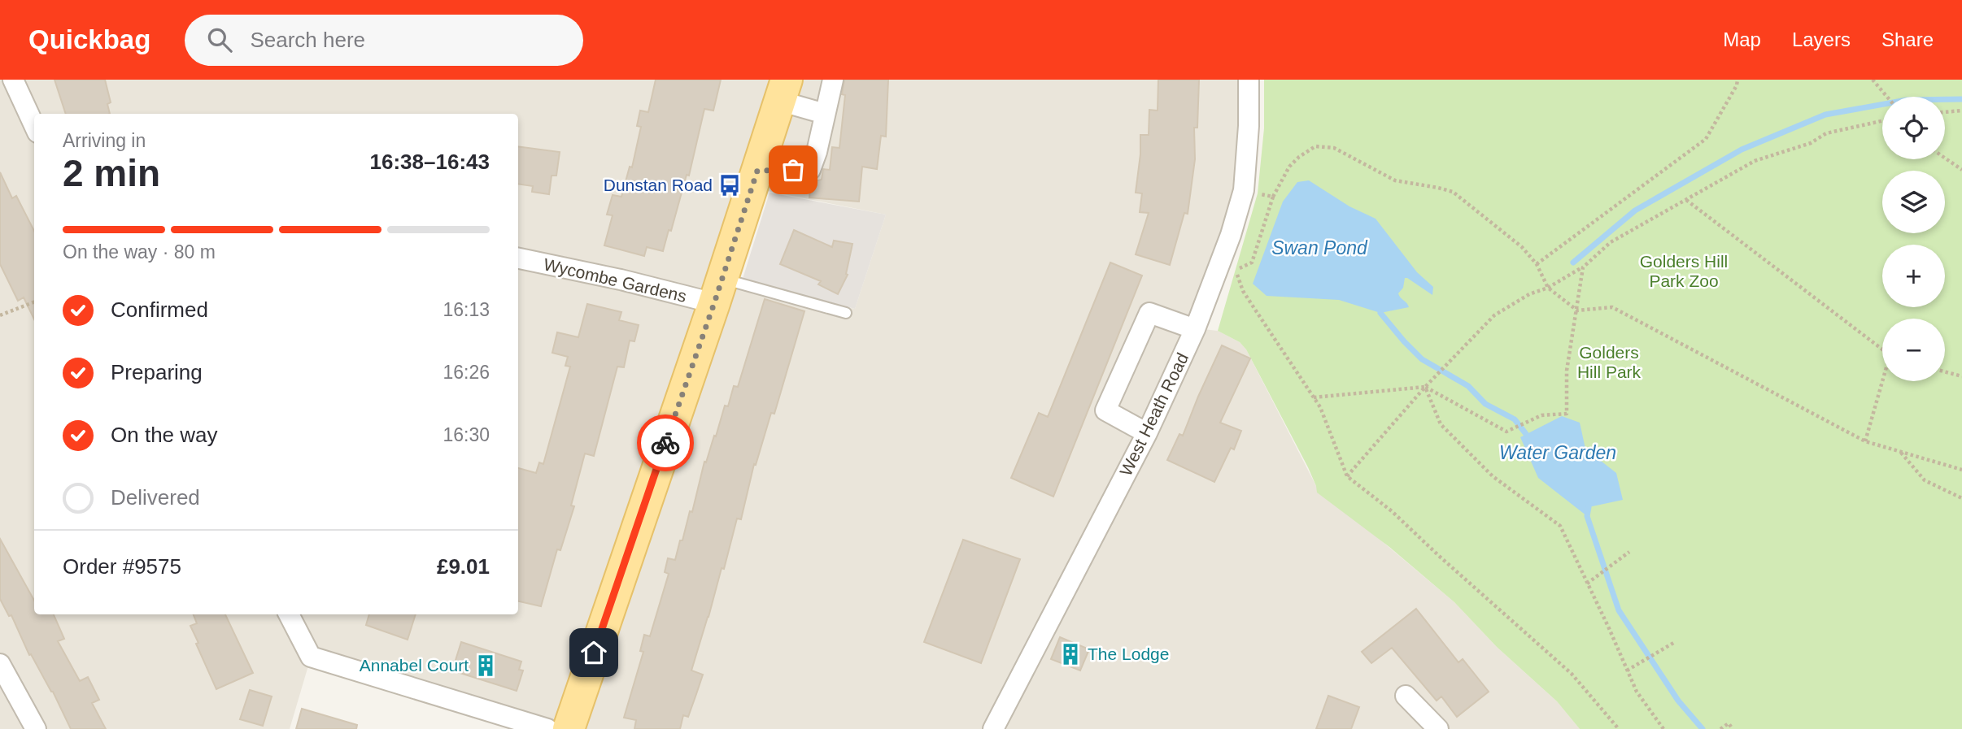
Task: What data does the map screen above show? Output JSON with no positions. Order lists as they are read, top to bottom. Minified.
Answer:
{"streets":{"street":["Wycombe Gardens","West Heath Road"]},"water":["Swan Pond","Water Garden"],"parks":["Golders Hill Park Zoo","Golders Hill Park"],"places":{"bus stop":["Dunstan Road"],"building":["The Lodge","Annabel Court"]},"page":{"header":"Quickbag","search":"Search here","nav":["Map","Layers","Share"],"map_buttons":["+","−"],"heading":["2 min","Arriving in","16:38–16:43"],"panel":["Order #9575","£9.01"],"bar":"On the way · 80 m","list":[["Confirmed","16:13"],["Preparing","16:26"],["On the way","16:30"],"Delivered"]}}
